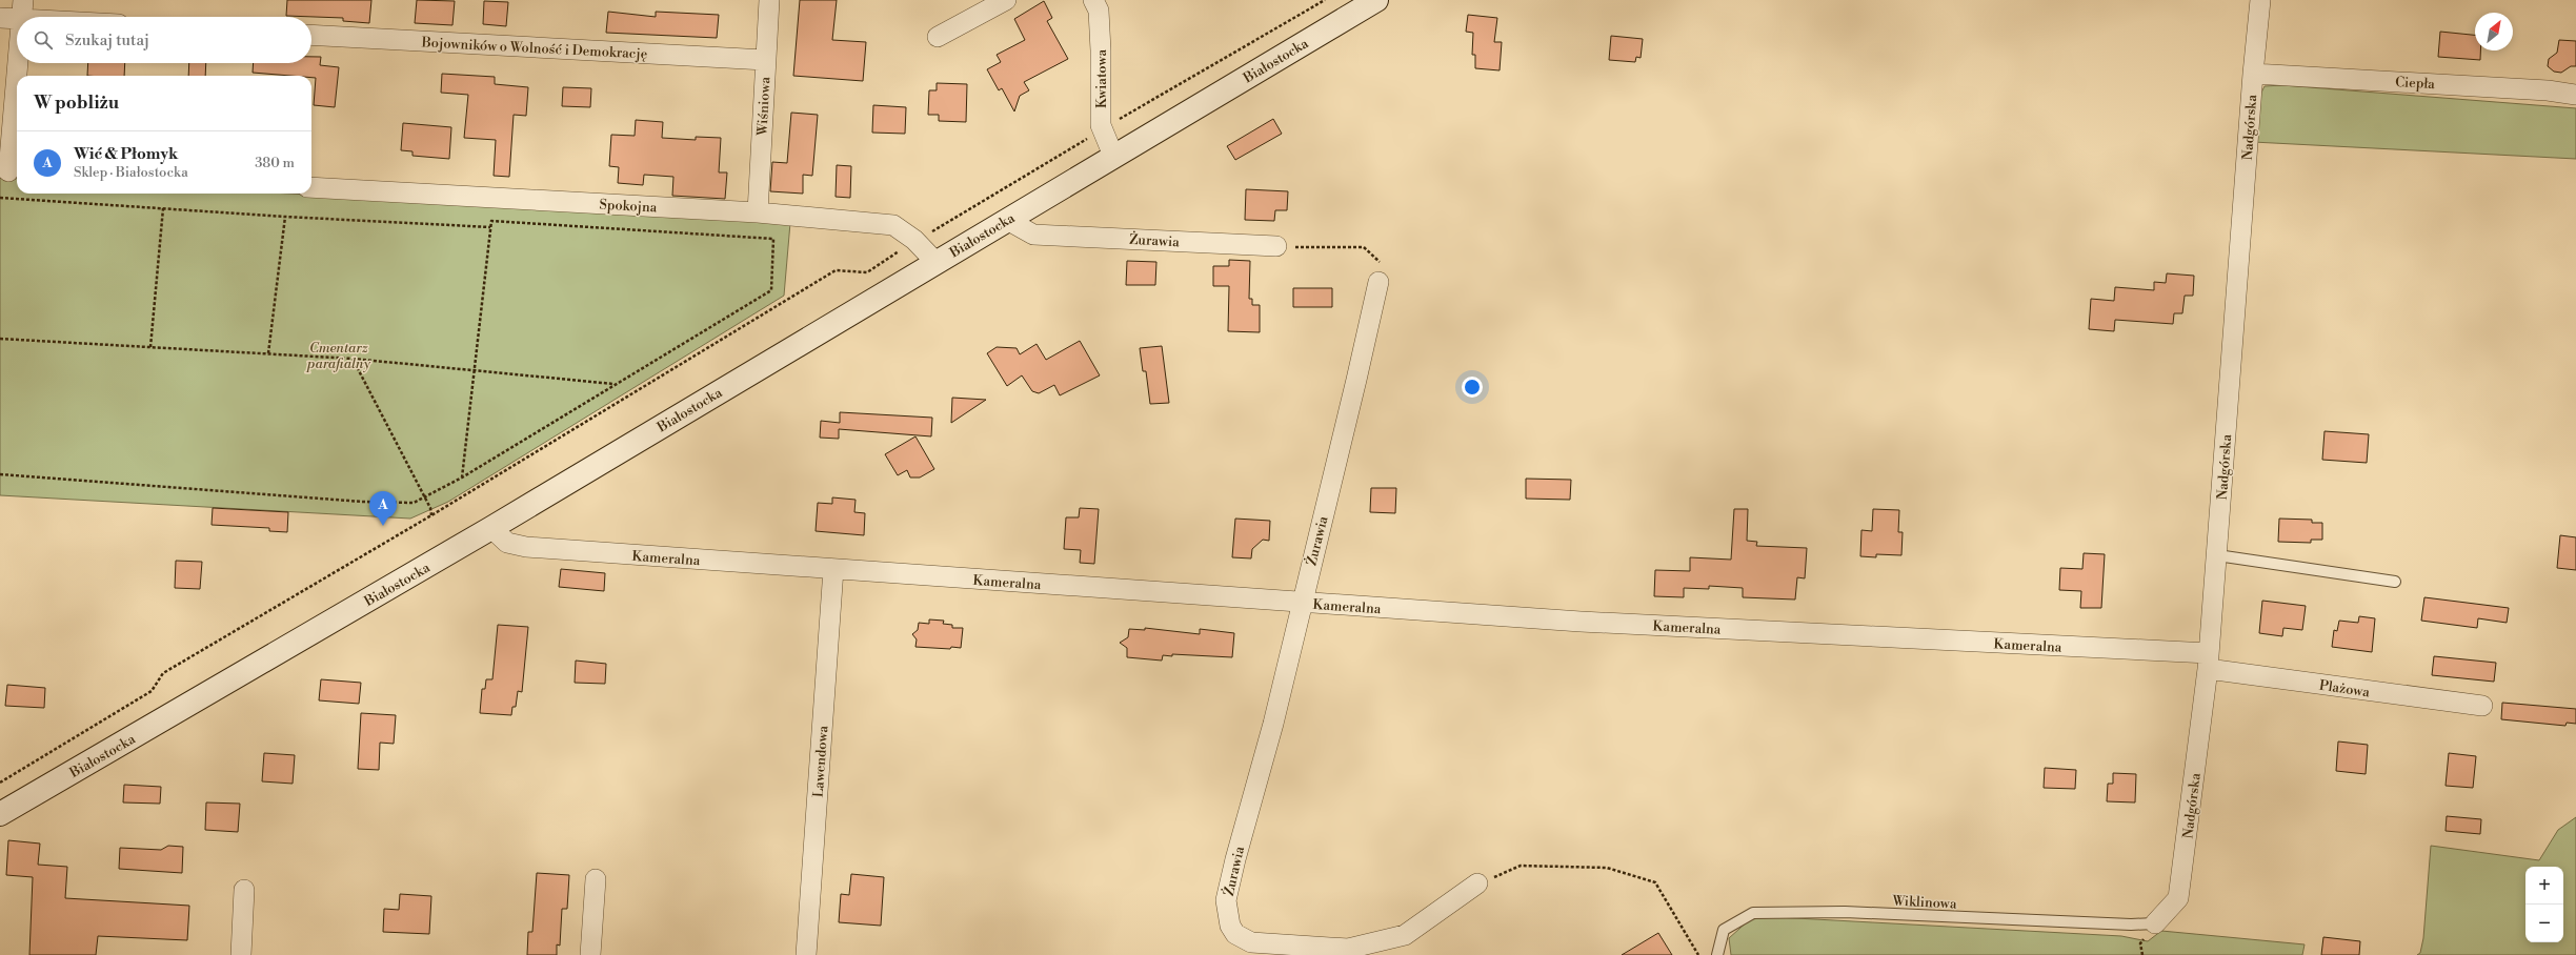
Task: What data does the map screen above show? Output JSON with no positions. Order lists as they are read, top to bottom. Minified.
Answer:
{"streets":{"street":["Bojowników o Wolność i Demokrację","Białostocka","Kwiatowa","Ciepła","Wiśniowa","Nadgórska","Spokojna","Żurawia","Kameralna","Plażowa","Lawendowa"],"lane":["Wiklinowa"]},"crossings":[["Bojowników o Wolność i Demokrację","Wiśniowa"],["Białostocka","Kwiatowa"],["Białostocka","Spokojna"],["Białostocka","Żurawia"],["Białostocka","Kameralna"],["Ciepła","Nadgórska"],["Wiśniowa","Spokojna"],["Nadgórska","Kameralna"],["Nadgórska","Plażowa"],["Nadgórska","Wiklinowa"],["Żurawia","Kameralna"],["Kameralna","Plażowa"],["Kameralna","Lawendowa"]],"parks":["Cmentarz parafialny"],"north":"top right","page":{"search":"Szukaj tutaj","heading":"W pobliżu","list":[{"mark":"A","name":"Wić & Płomyk","note":"Sklep · Białostocka","value":"380 m"}],"pins":"A","map_buttons":["+","−"]}}
